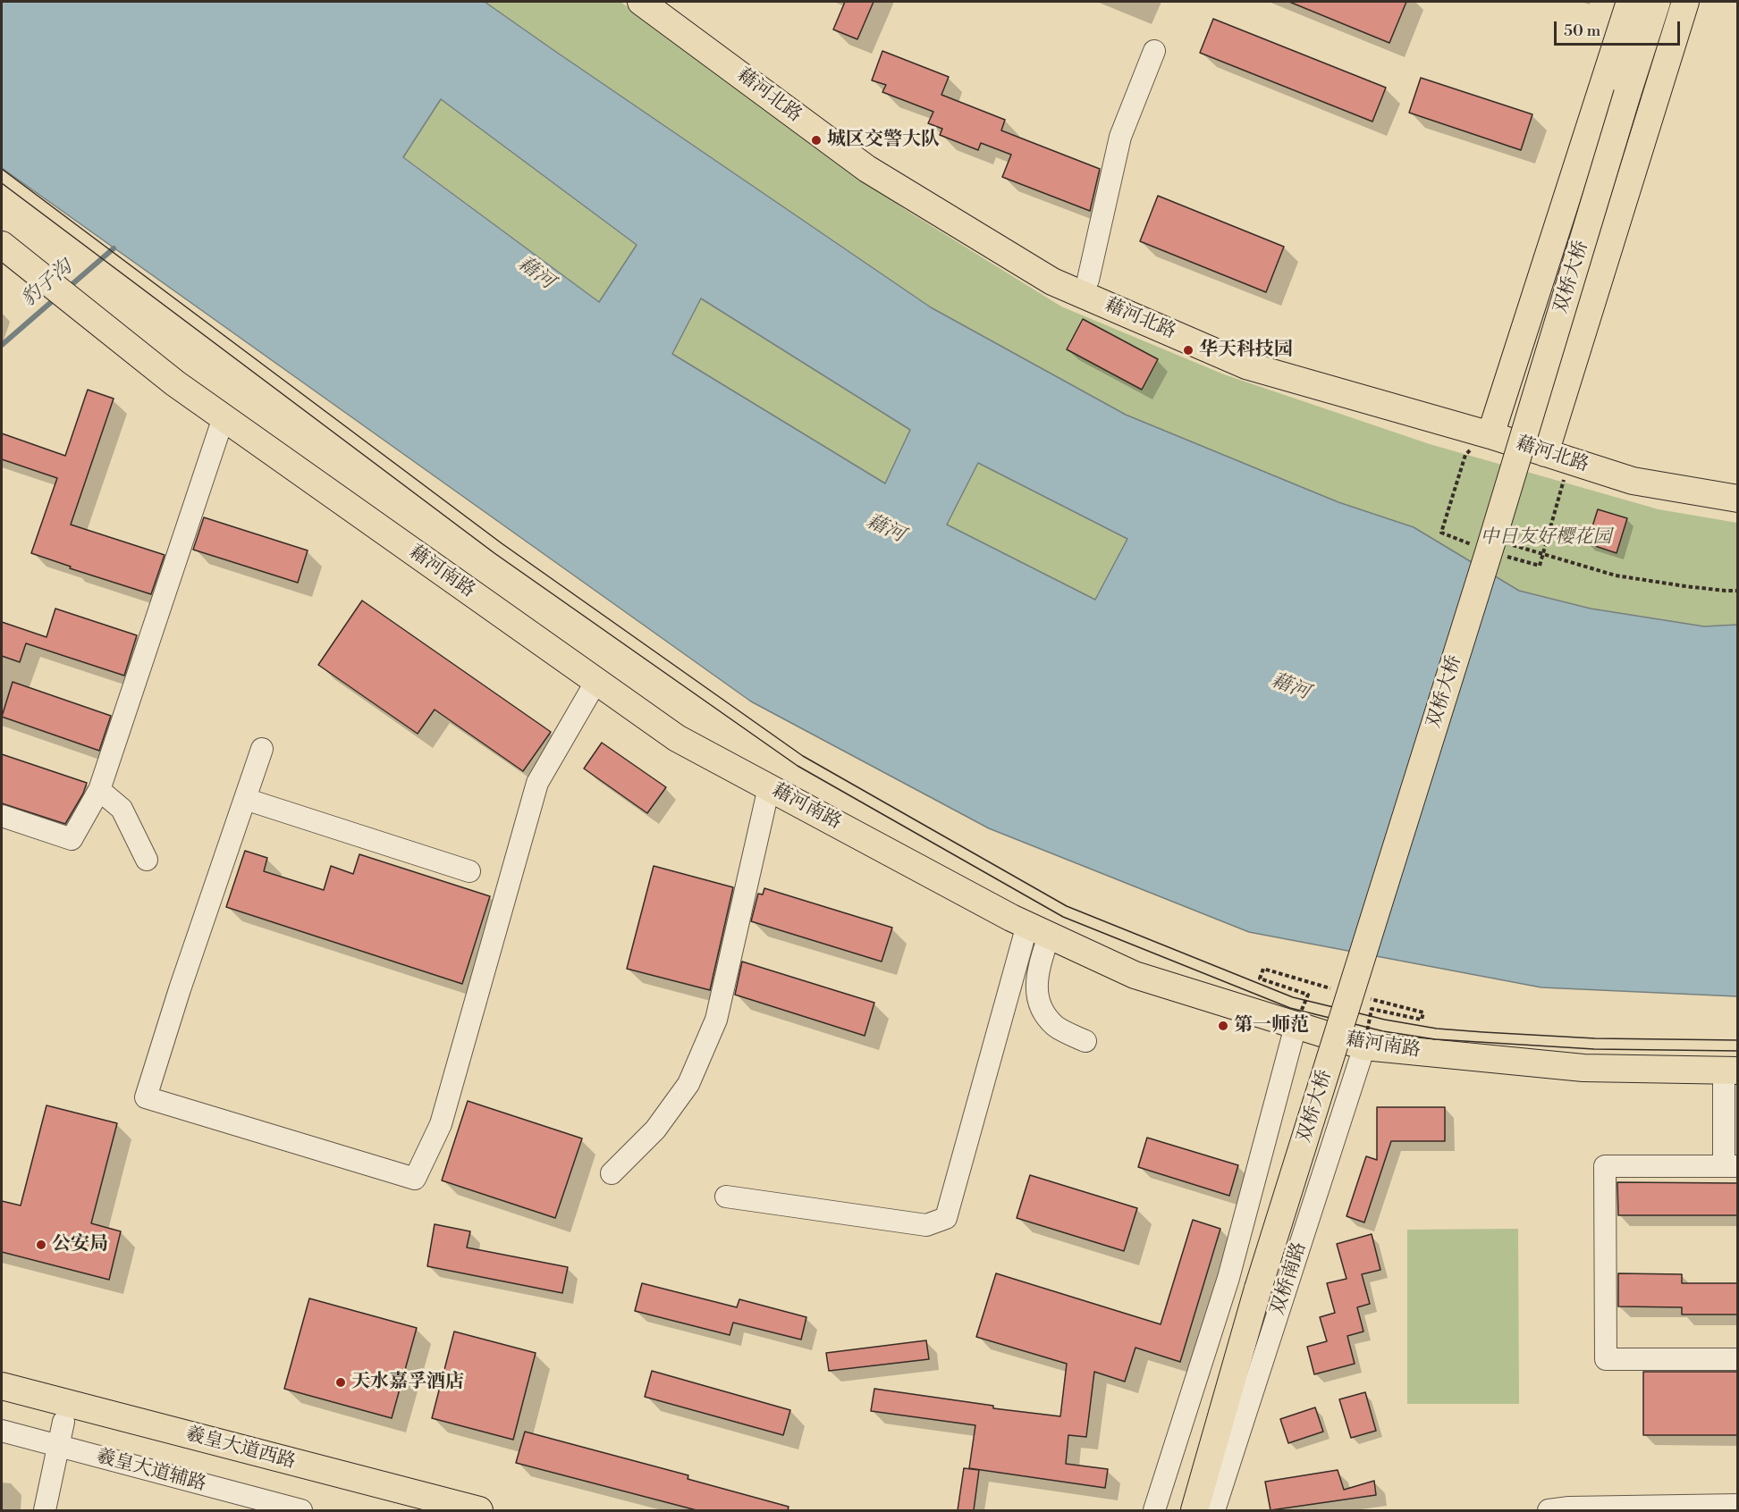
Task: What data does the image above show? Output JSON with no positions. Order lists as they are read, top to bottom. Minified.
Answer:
{"streets":{"main road":["藉河北路","双桥大桥","藉河南路","羲皇大道西路"],"street":["双桥南路","羲皇大道辅路"]},"crossings":[["藉河南路","双桥南路"],["羲皇大道西路","羲皇大道辅路"]],"water":["藉河","豹子沟"],"parks":["中日友好樱花园"],"places":["城区交警大队","华天科技园","第一师范","公安局","天水嘉孚酒店"],"scale_bar":"50 m"}
